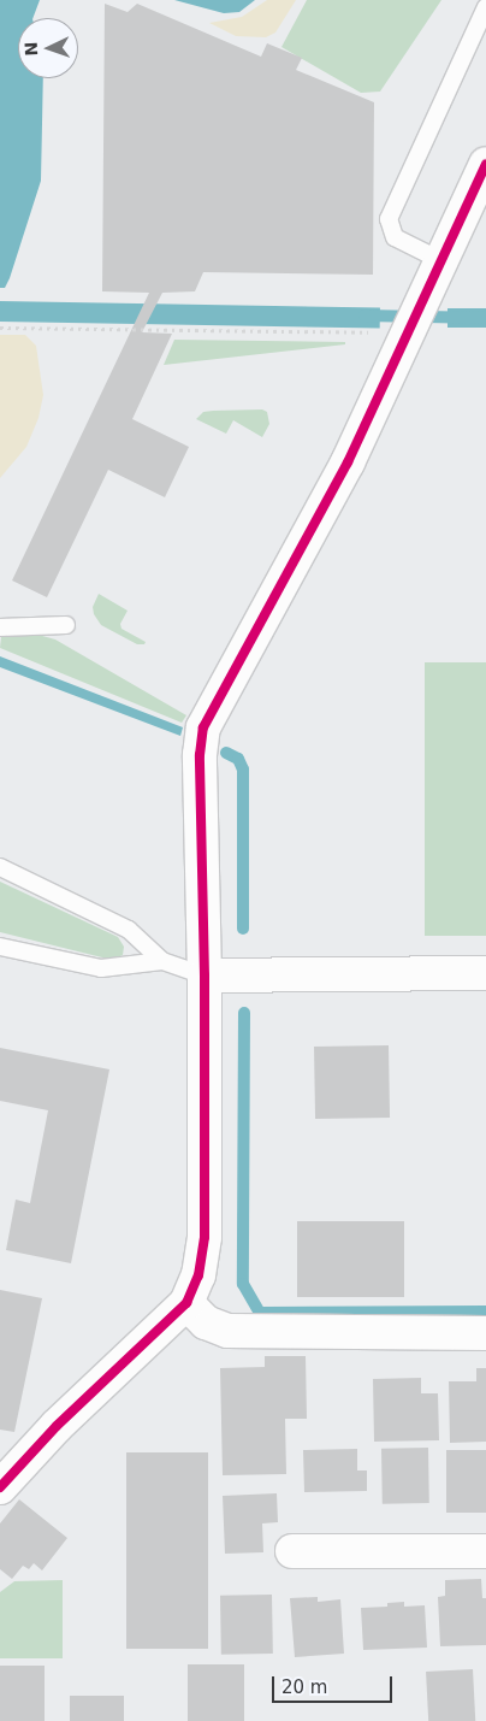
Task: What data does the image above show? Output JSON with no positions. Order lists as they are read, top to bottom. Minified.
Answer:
{"scale_bar":"20 m","north":"left"}
